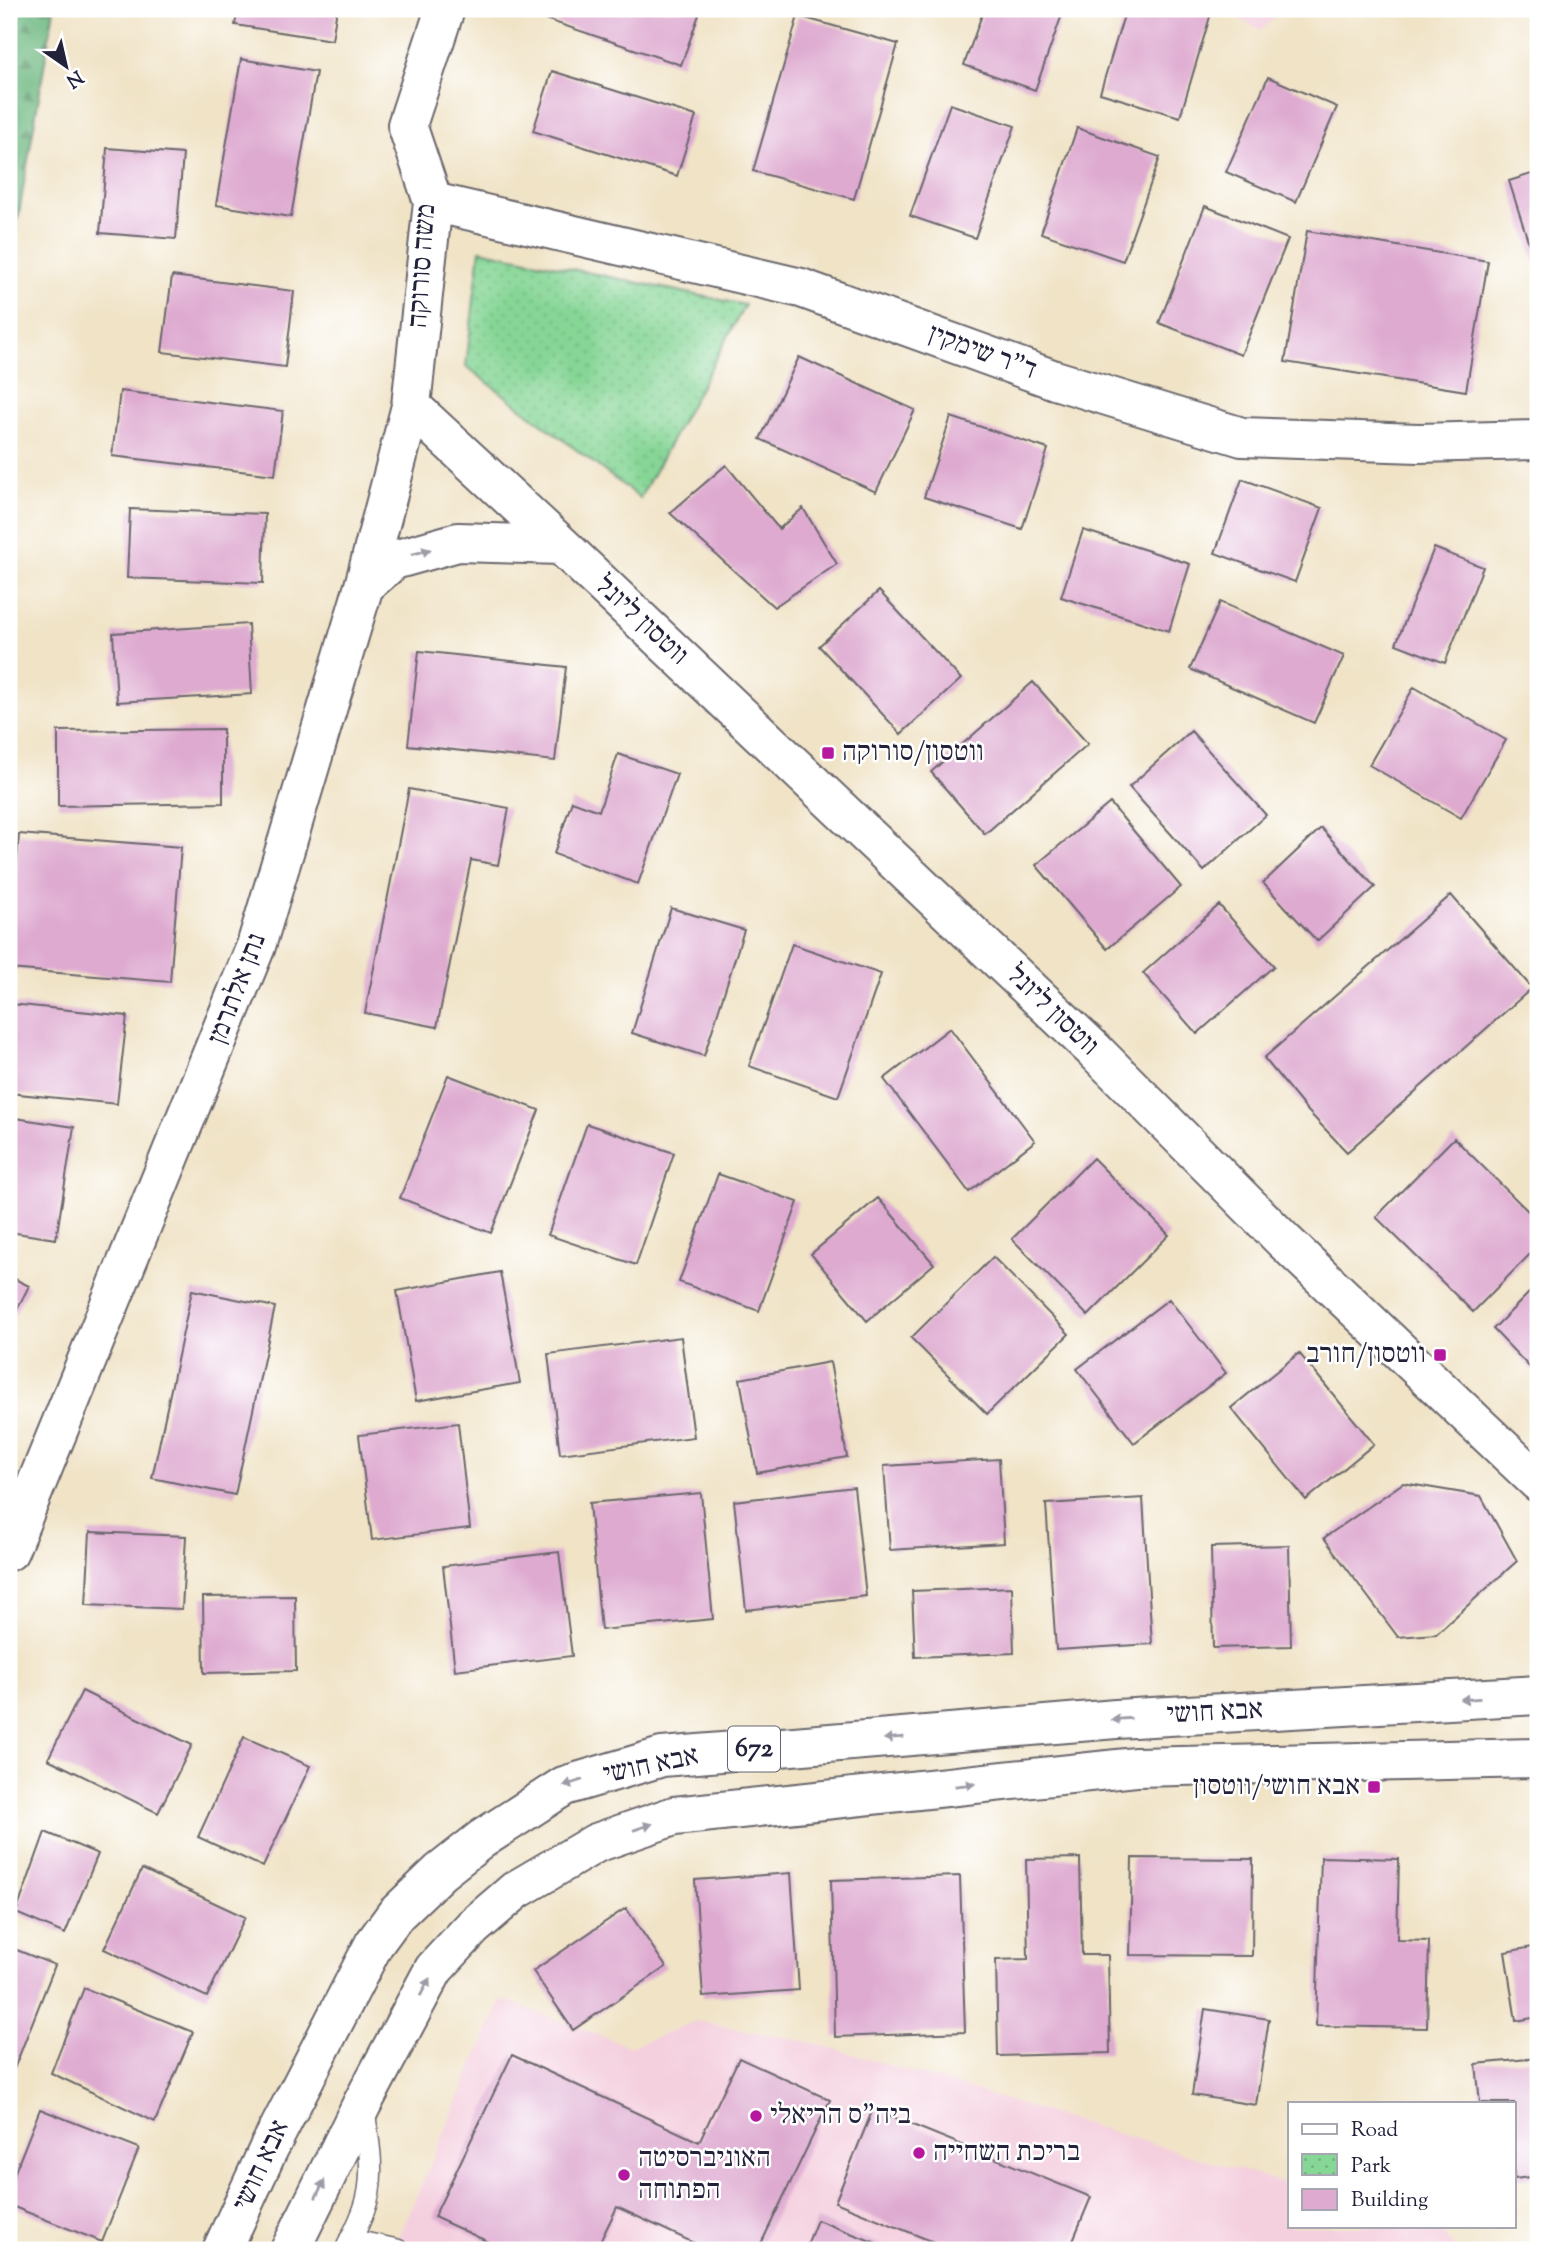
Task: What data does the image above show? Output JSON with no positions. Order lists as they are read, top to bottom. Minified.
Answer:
{"streets":{"street":["משה סורוקה","ד\"ר שימקין","ווטסון ליונל","נתן אלתרמן","אבא חושי","672"]},"crossings":[["משה סורוקה","ד\"ר שימקין"],["משה סורוקה","ווטסון ליונל"],["משה סורוקה","נתן אלתרמן"],["ווטסון ליונל","נתן אלתרמן"]],"places":{"transit":["ווטסון/סורוקה","ווטסון/חורב","אבא חושי/ווטסון"],"other":["ביה\"ס הריאלי","בריכת השחייה","האוניברסיטה הפתוחה"]},"legend":["Road","Park","Building"],"north":"bottom right"}
